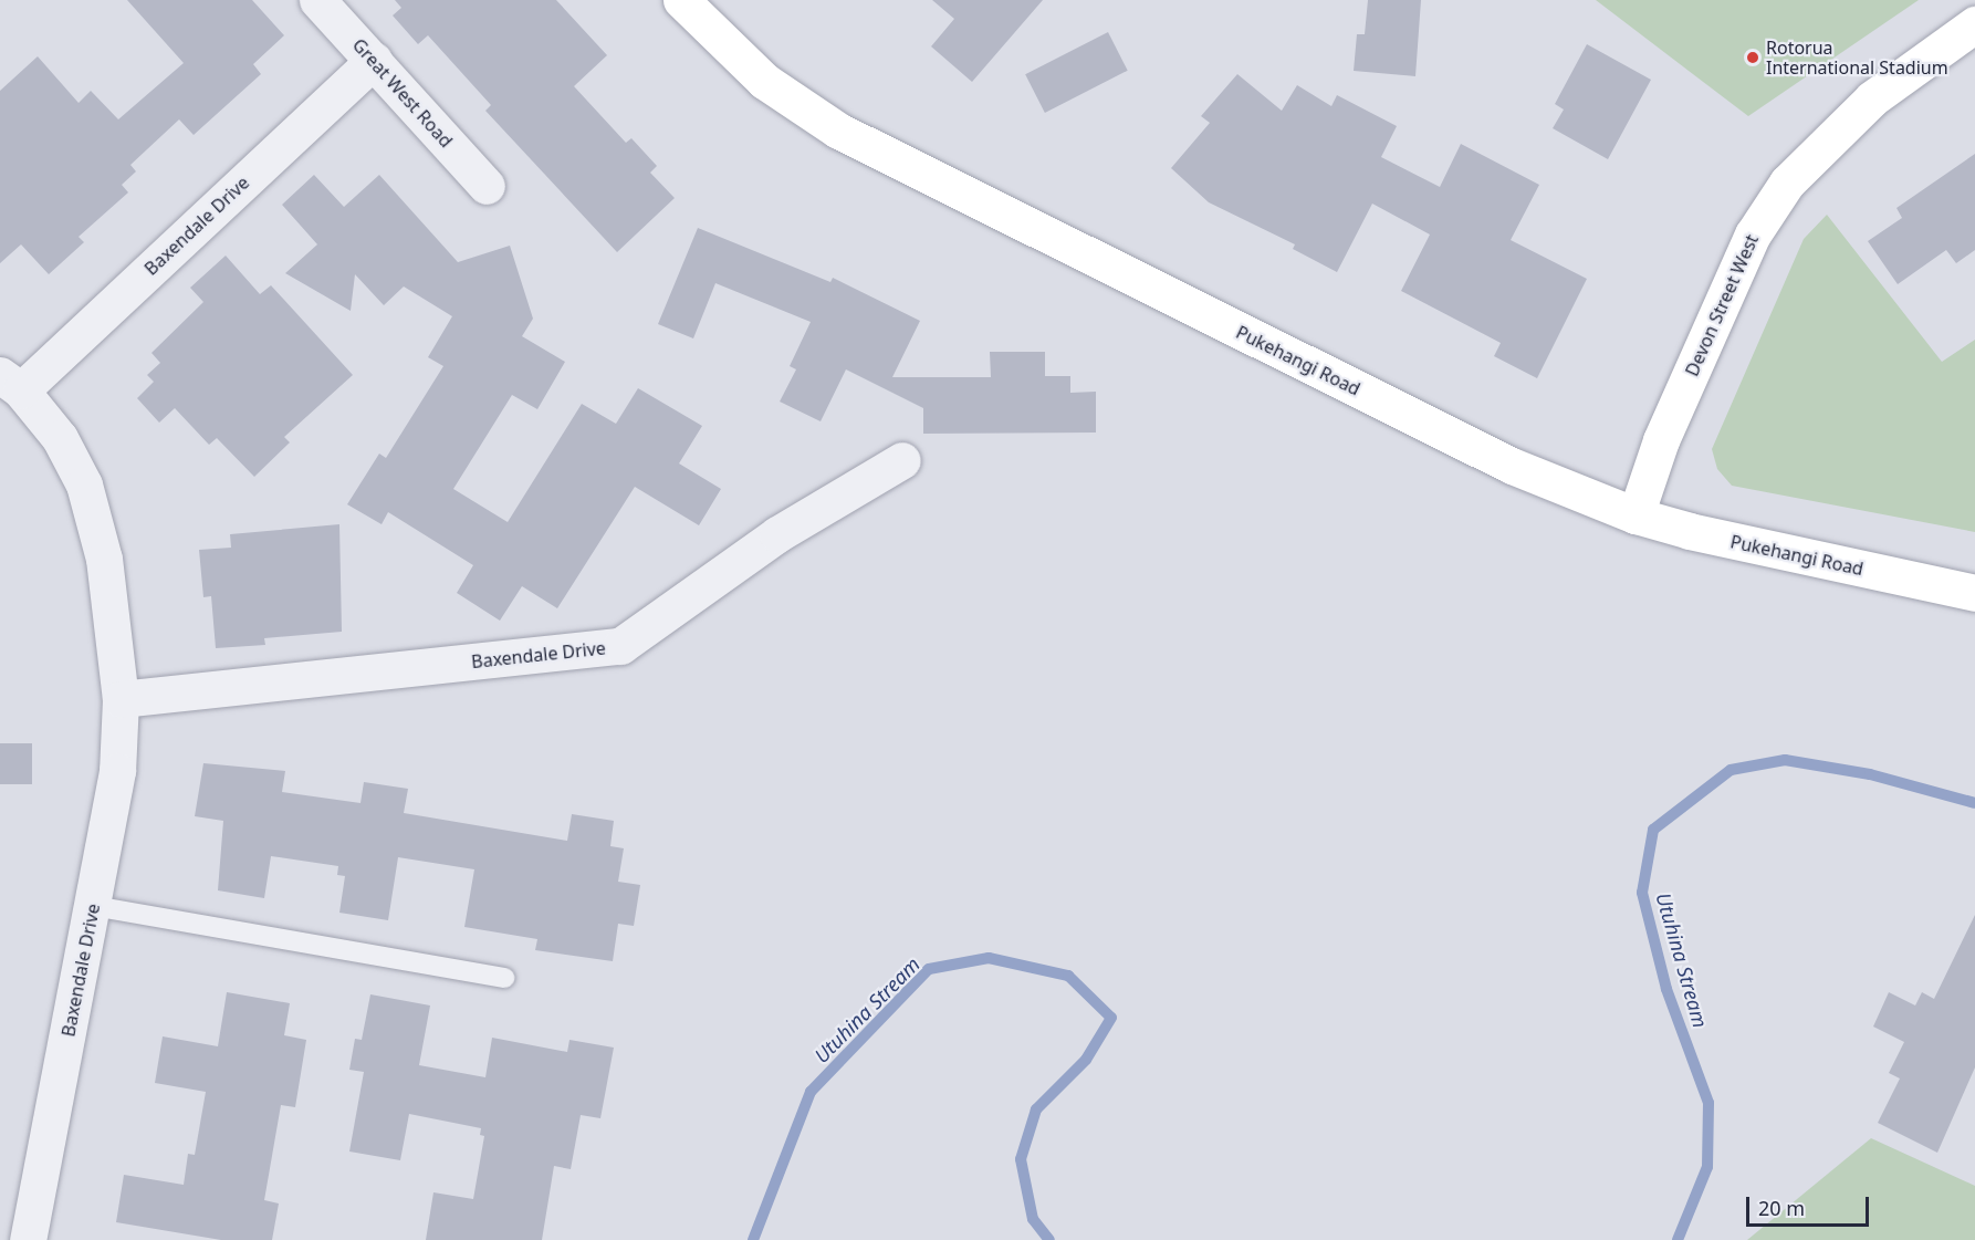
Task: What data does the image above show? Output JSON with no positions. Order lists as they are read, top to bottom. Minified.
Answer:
{"streets":{"main road":["Devon Street West","Pukehangi Road"],"street":["Great West Road","Baxendale Drive"]},"crossings":[["Great West Road","Baxendale Drive"],["Devon Street West","Pukehangi Road"]],"water":["Utuhina Stream"],"places":["Rotorua International Stadium"],"scale_bar":"20 m"}
